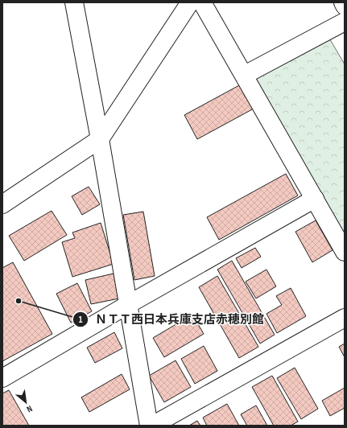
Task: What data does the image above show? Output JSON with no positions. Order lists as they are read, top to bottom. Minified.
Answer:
{"places":["ＮＴＴ西日本兵庫支店赤穂別館"],"north":"bottom right"}
